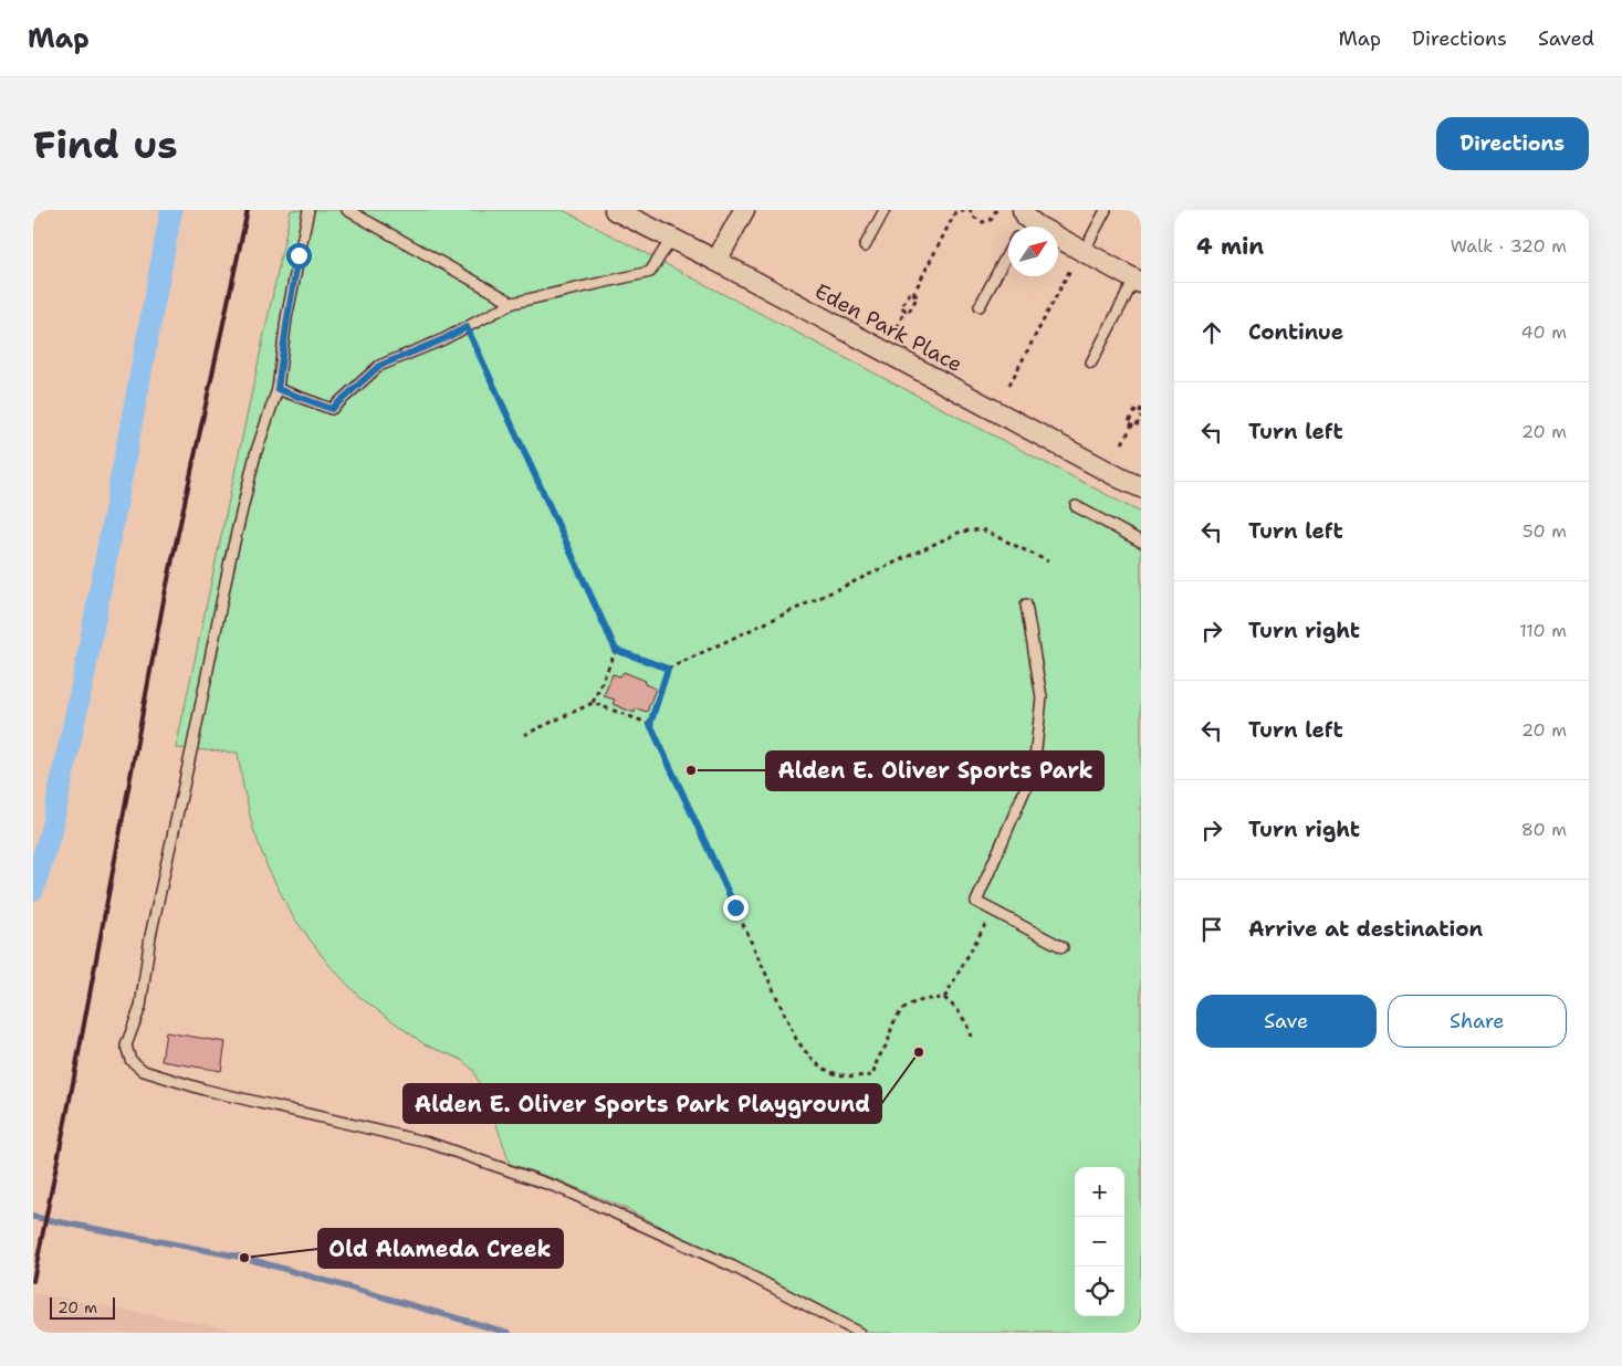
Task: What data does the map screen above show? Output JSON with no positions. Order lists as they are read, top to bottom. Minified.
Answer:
{"streets":{"street":["Eden Park Place"]},"places":["Alden E. Oliver Sports Park","Alden E. Oliver Sports Park Playground","Old Alameda Creek"],"scale_bar":"20 m","north":"top right","page":{"header":"Map","nav":["Map","Directions","Saved"],"buttons":["Directions",["Save","Share"]],"title":"Find us","heading":["4 min","Walk · 320 m"],"list":[["Continue","40 m"],["Turn left","20 m"],["Turn left","50 m"],["Turn right","110 m"],["Turn left","20 m"],["Turn right","80 m"],"Arrive at destination"],"map_buttons":["+","−"],"scale":"20 m"}}
